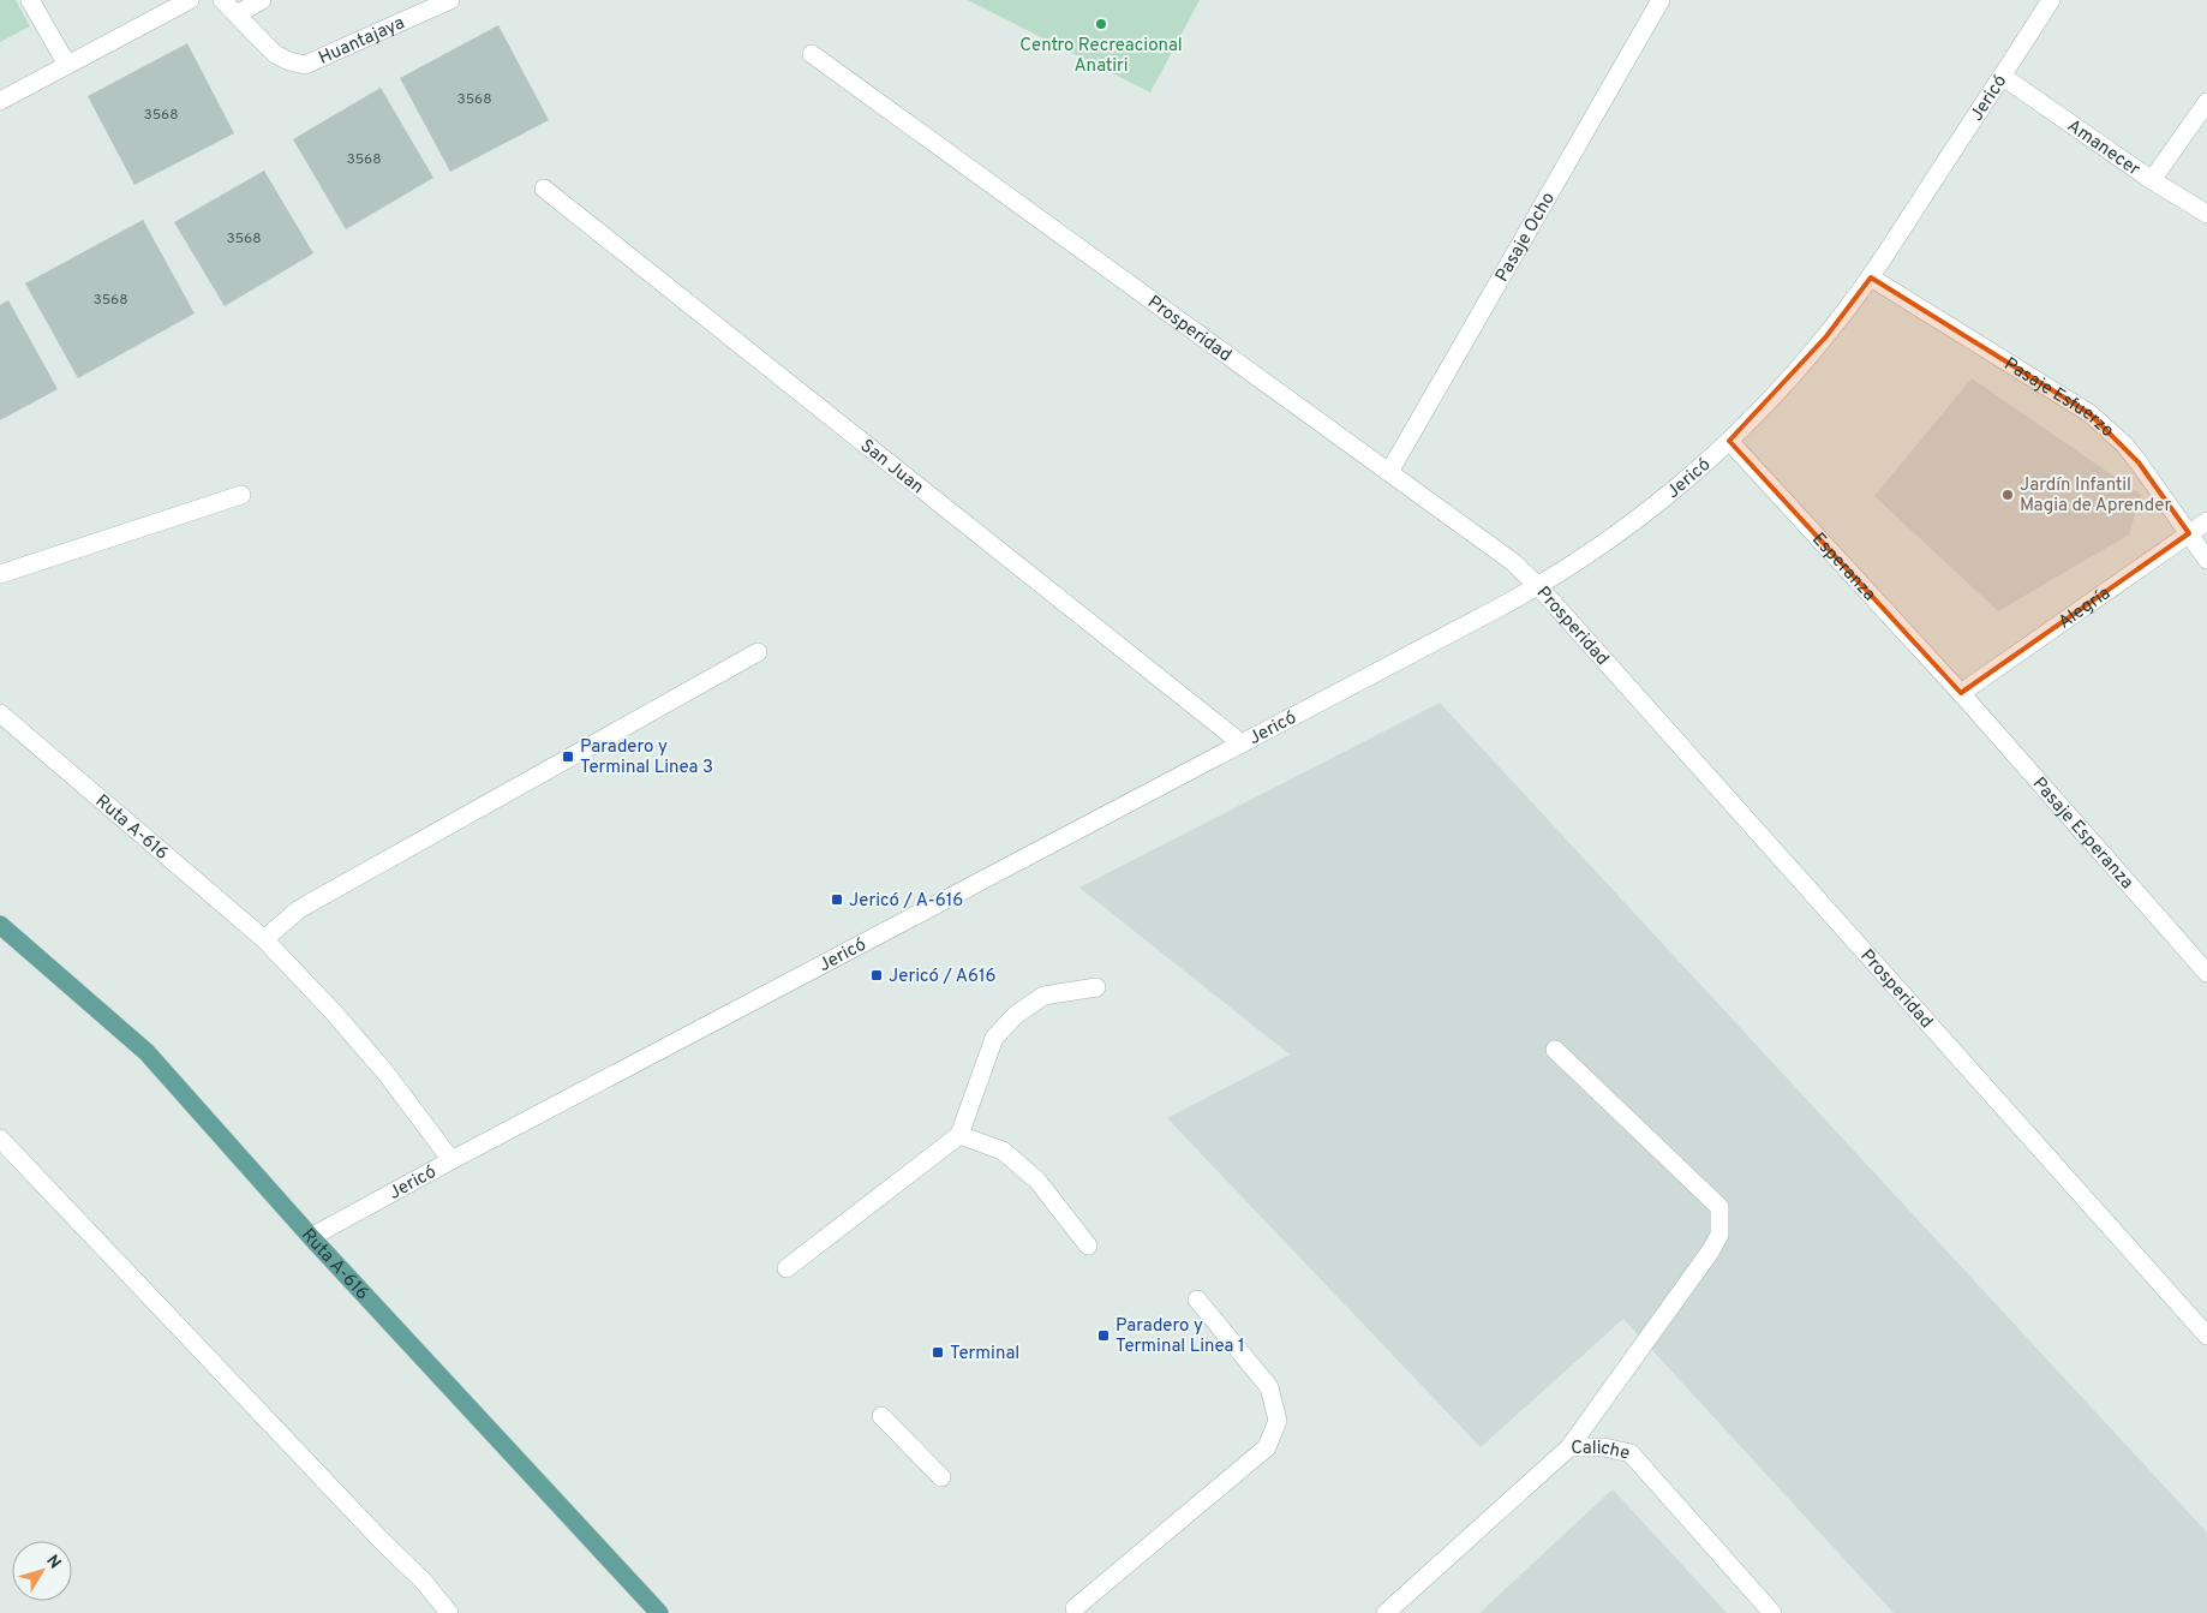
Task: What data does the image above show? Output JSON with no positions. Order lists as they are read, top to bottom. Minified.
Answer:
{"streets":{"main road":["Ruta A-616"],"street":["Huantajaya","Jericó","Amanecer","Pasaje Ocho","Prosperidad","Pasaje Esfuerzo","San Juan","Esperanza","Alegría","Pasaje Esperanza","Caliche"]},"crossings":[["Jericó","Amanecer"],["Jericó","Prosperidad"],["Jericó","Pasaje Esfuerzo"],["Jericó","San Juan"],["Jericó","Esperanza"],["Jericó","Ruta A-616"],["Pasaje Ocho","Prosperidad"],["Pasaje Esfuerzo","Alegría"],["Esperanza","Alegría"],["Esperanza","Pasaje Esperanza"],["Alegría","Pasaje Esperanza"]],"places":{"other":["Centro Recreacional Anatiri","Jardín Infantil Magia de Aprender"],"transit":["Paradero y Terminal Linea 3","Jericó / A-616","Jericó / A616","Paradero y Terminal Linea 1","Terminal"]},"house_numbers":["3568","3568","3568","3568","3568"],"north":"top right"}
